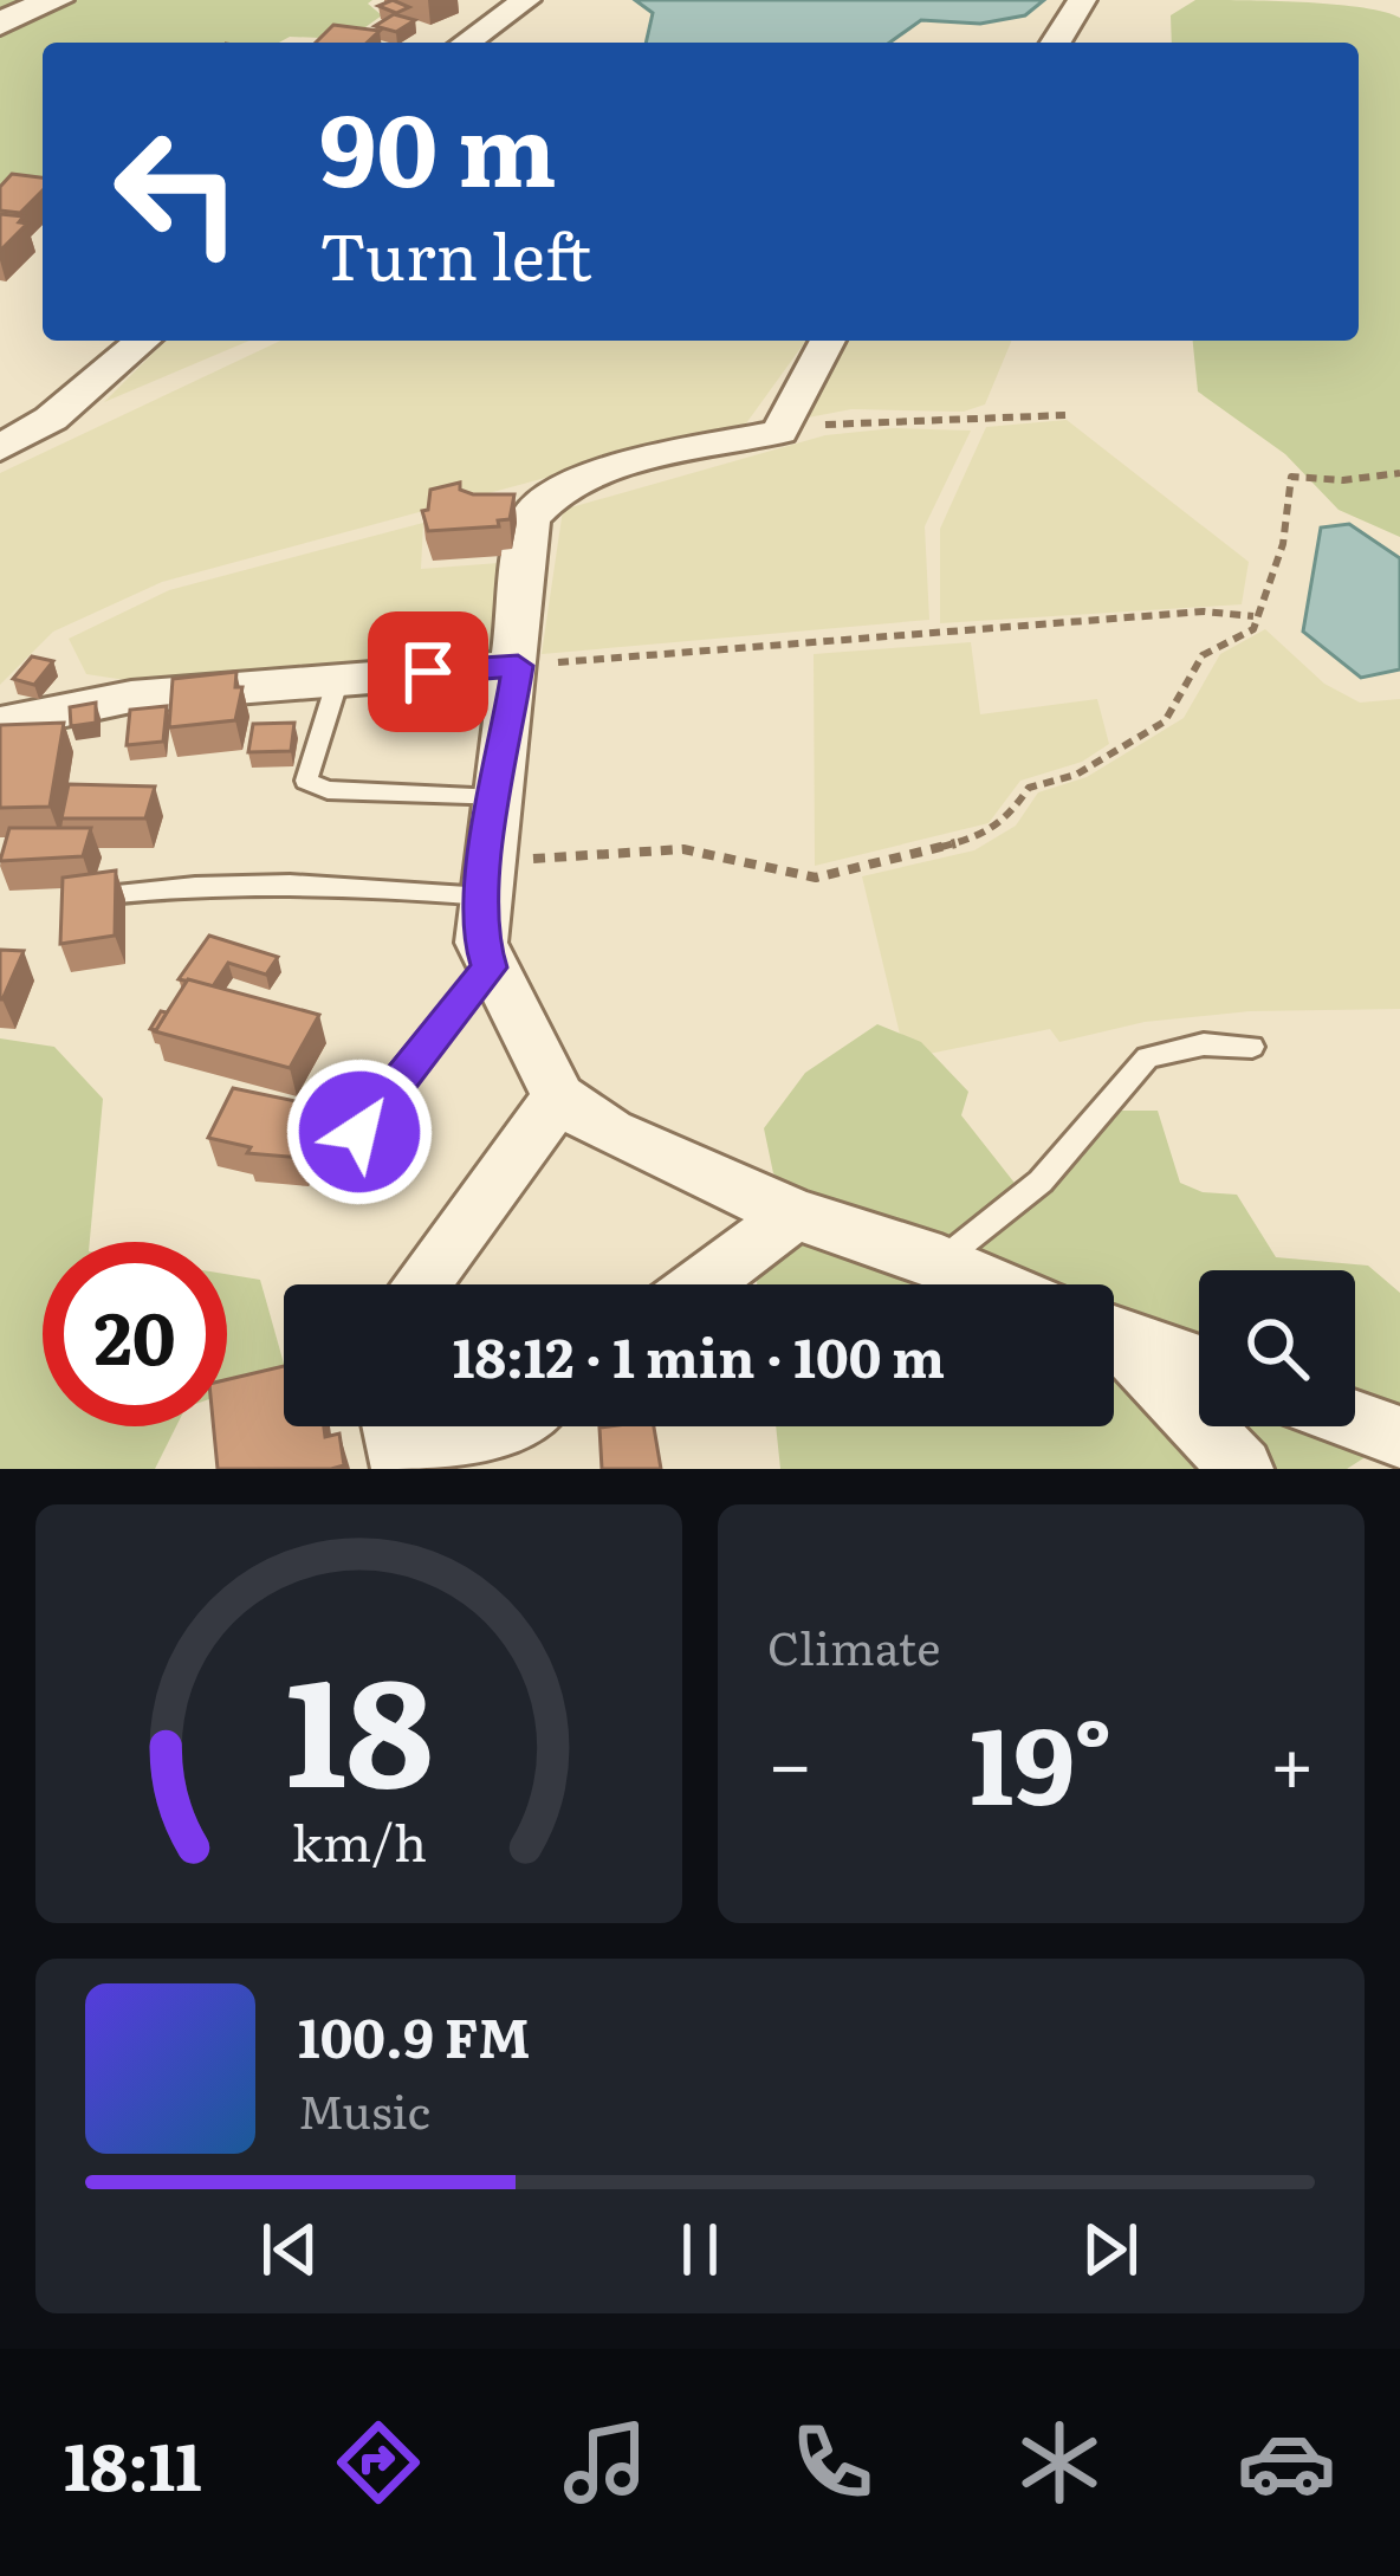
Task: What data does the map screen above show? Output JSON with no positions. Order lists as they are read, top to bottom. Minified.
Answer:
{"page":{"turn":["90 m","Turn left"],"limit":"20","trip":"18:12 · 1 min · 100 m","tile":"Climate","heat":["−","19°","+"],"song":["100.9 FM","Music"],"tabs":"18:11","gauge":["18","km/h"]}}
